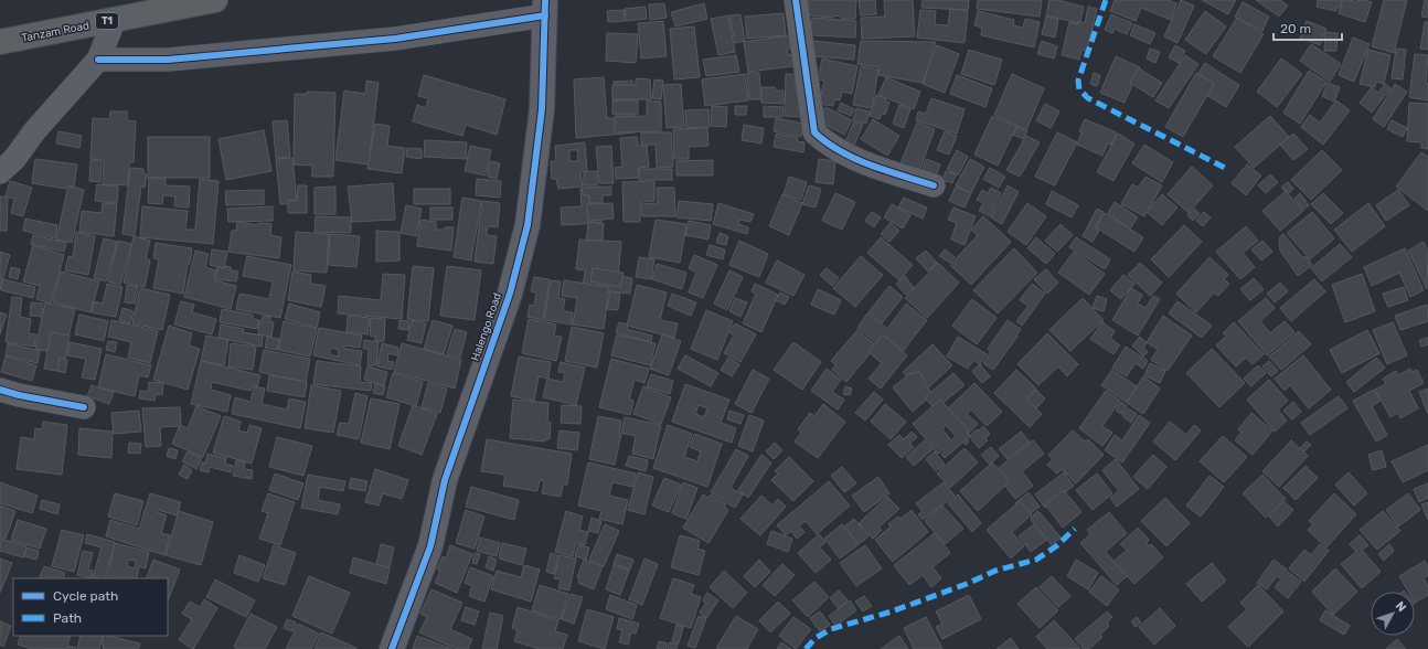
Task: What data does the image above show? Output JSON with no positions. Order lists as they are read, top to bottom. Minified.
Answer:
{"streets":{"highway":["T1","Tanzam Road"],"street":["Halengo Road"]},"legend":["Cycle path","Path"],"scale_bar":"20 m","north":"top right"}
